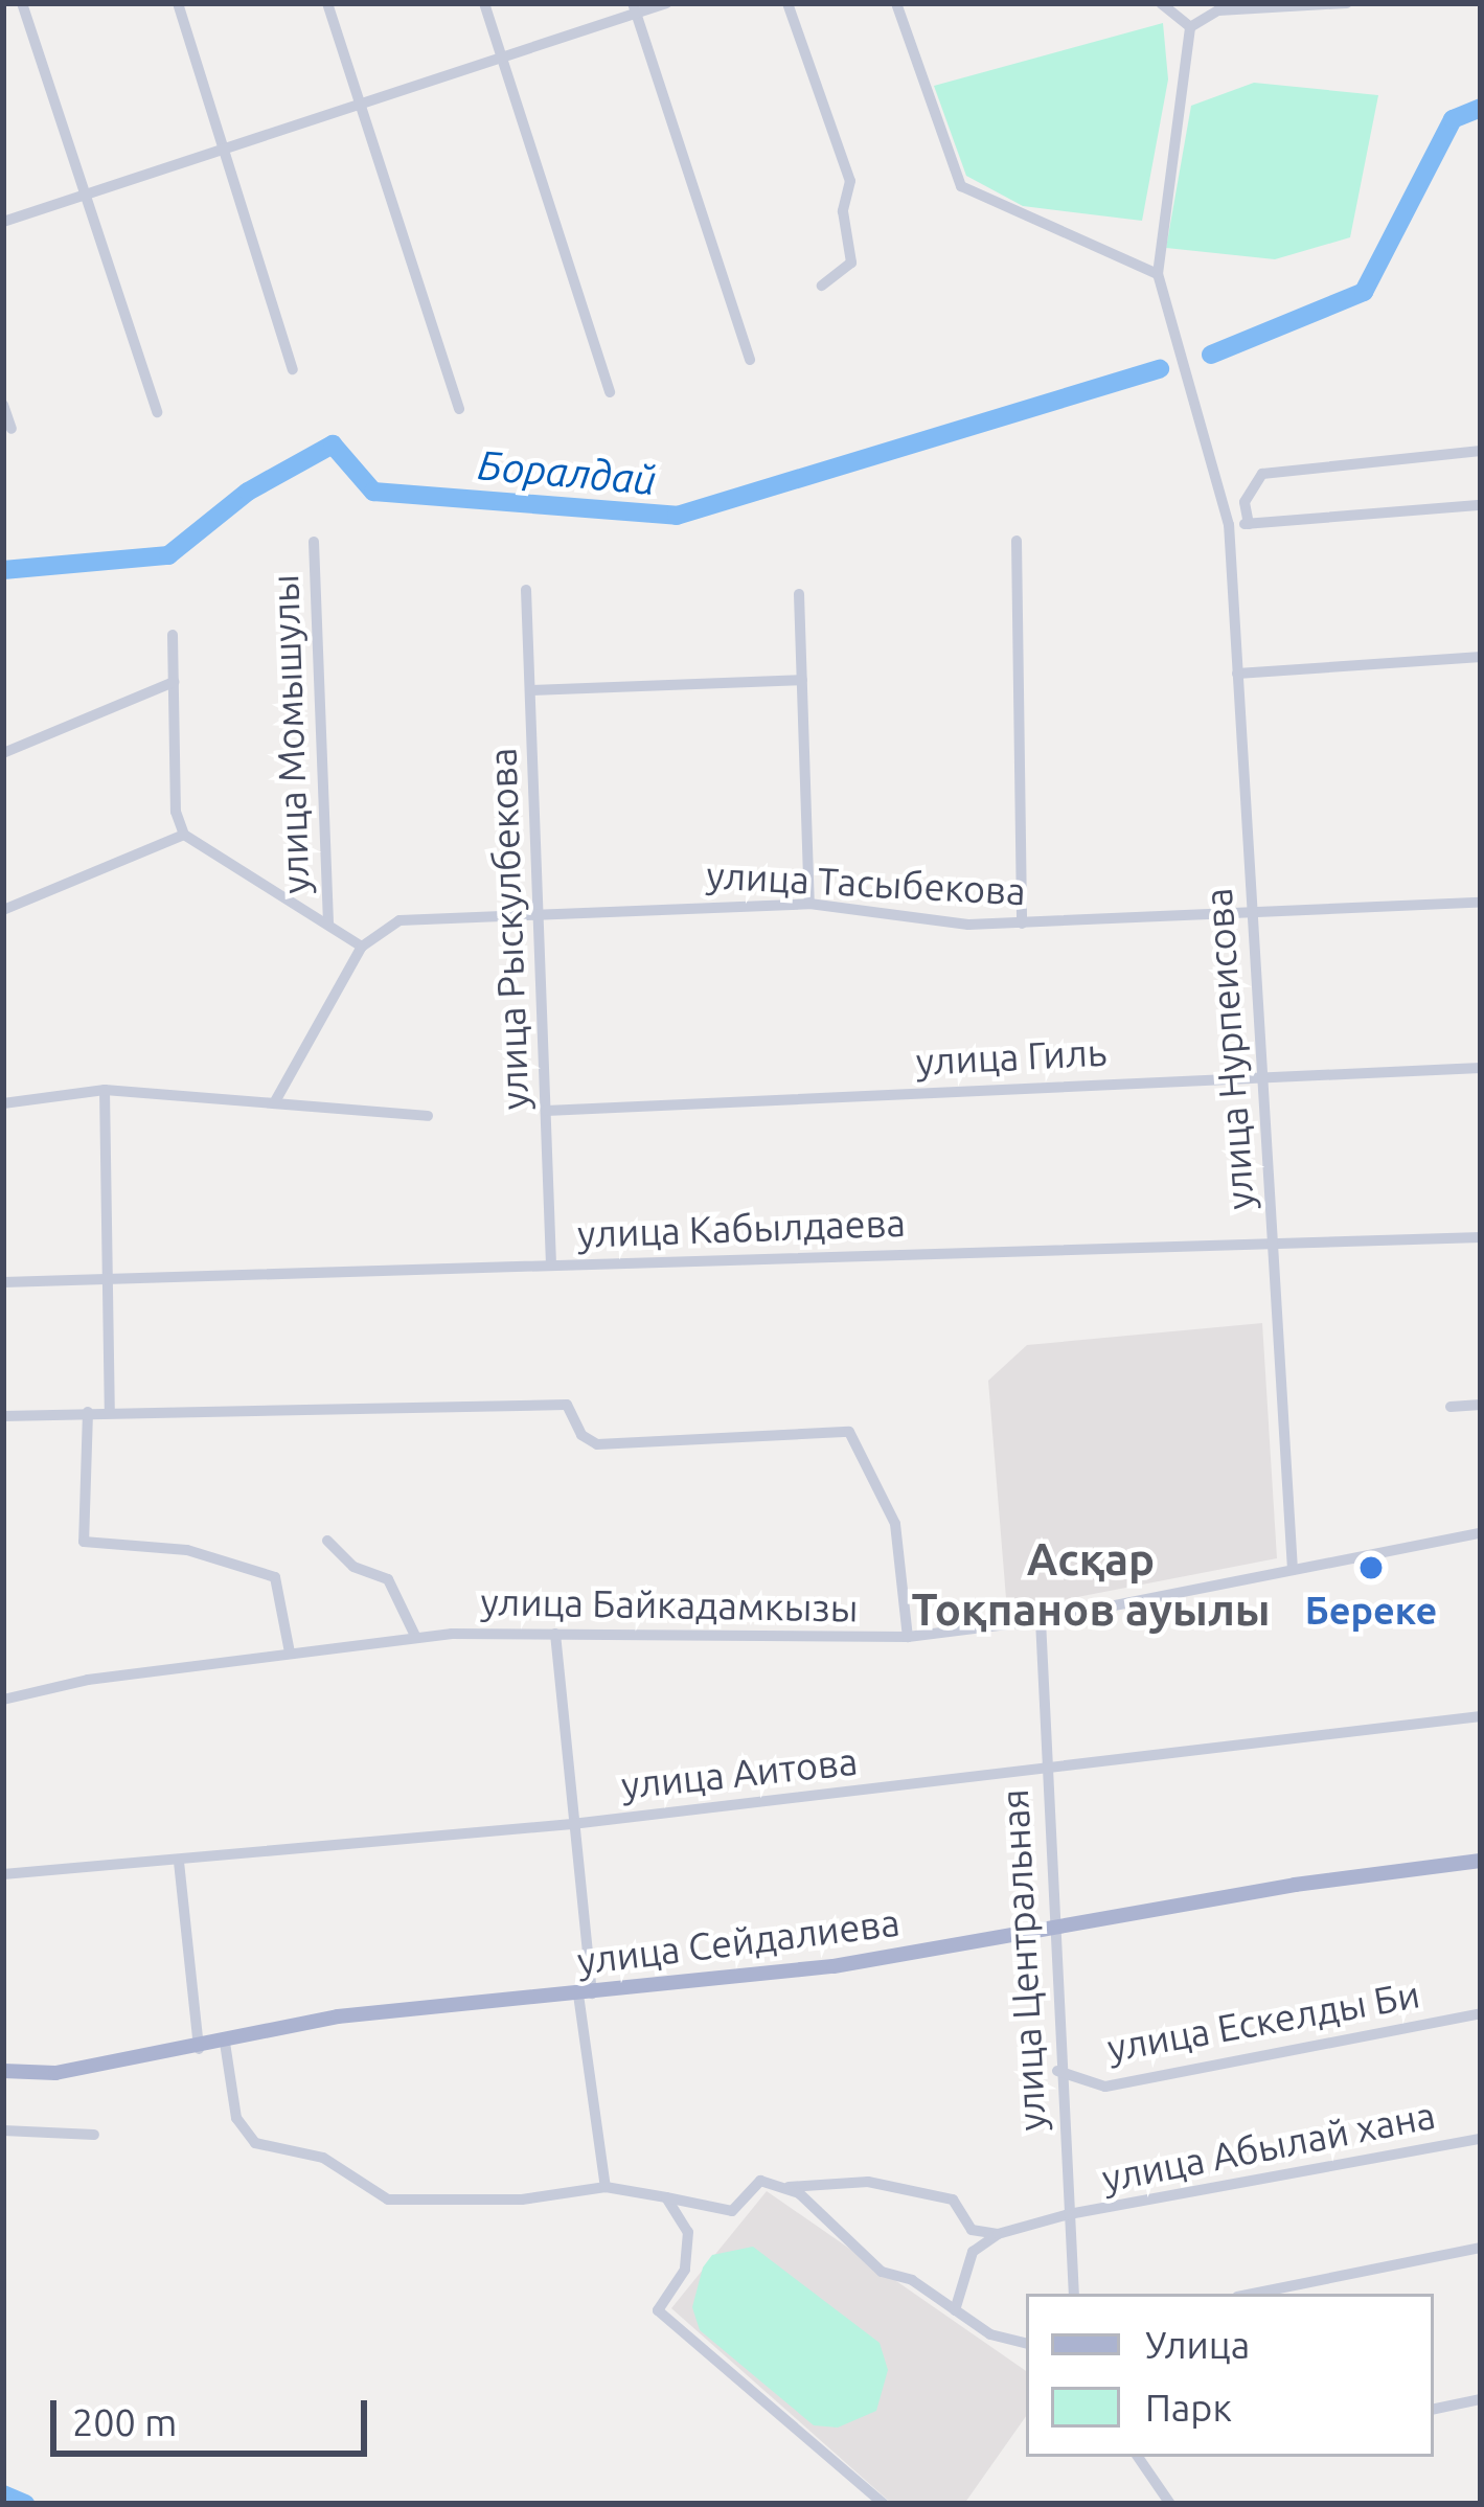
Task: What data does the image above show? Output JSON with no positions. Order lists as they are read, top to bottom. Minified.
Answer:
{"streets":{"main road":["улица Сейдалиева"],"street":["улица Момышулы","улица Тасыбекова","улица Рыскулбекова","улица Нурпеисова","улица Гиль","улица Кабылдаева","улица Байкадамкызы","улица Аитова","улица Центральная","улица Ескелды Би","улица Абылай хана"]},"crossings":[["улица Тасыбекова","улица Рыскулбекова"],["улица Тасыбекова","улица Нурпеисова"],["улица Рыскулбекова","улица Гиль"],["улица Рыскулбекова","улица Кабылдаева"],["улица Нурпеисова","улица Гиль"],["улица Нурпеисова","улица Кабылдаева"],["улица Нурпеисова","улица Байкадамкызы"],["улица Байкадамкызы","улица Центральная"],["улица Аитова","улица Центральная"],["улица Сейдалиева","улица Центральная"],["улица Центральная","улица Ескелды Би"],["улица Центральная","улица Абылай хана"]],"districts":["Асқар Тоқпанов ауылы"],"water":["Боралдай"],"places":["Береке"],"legend":["Улица","Парк"],"scale_bar":"200 m"}
